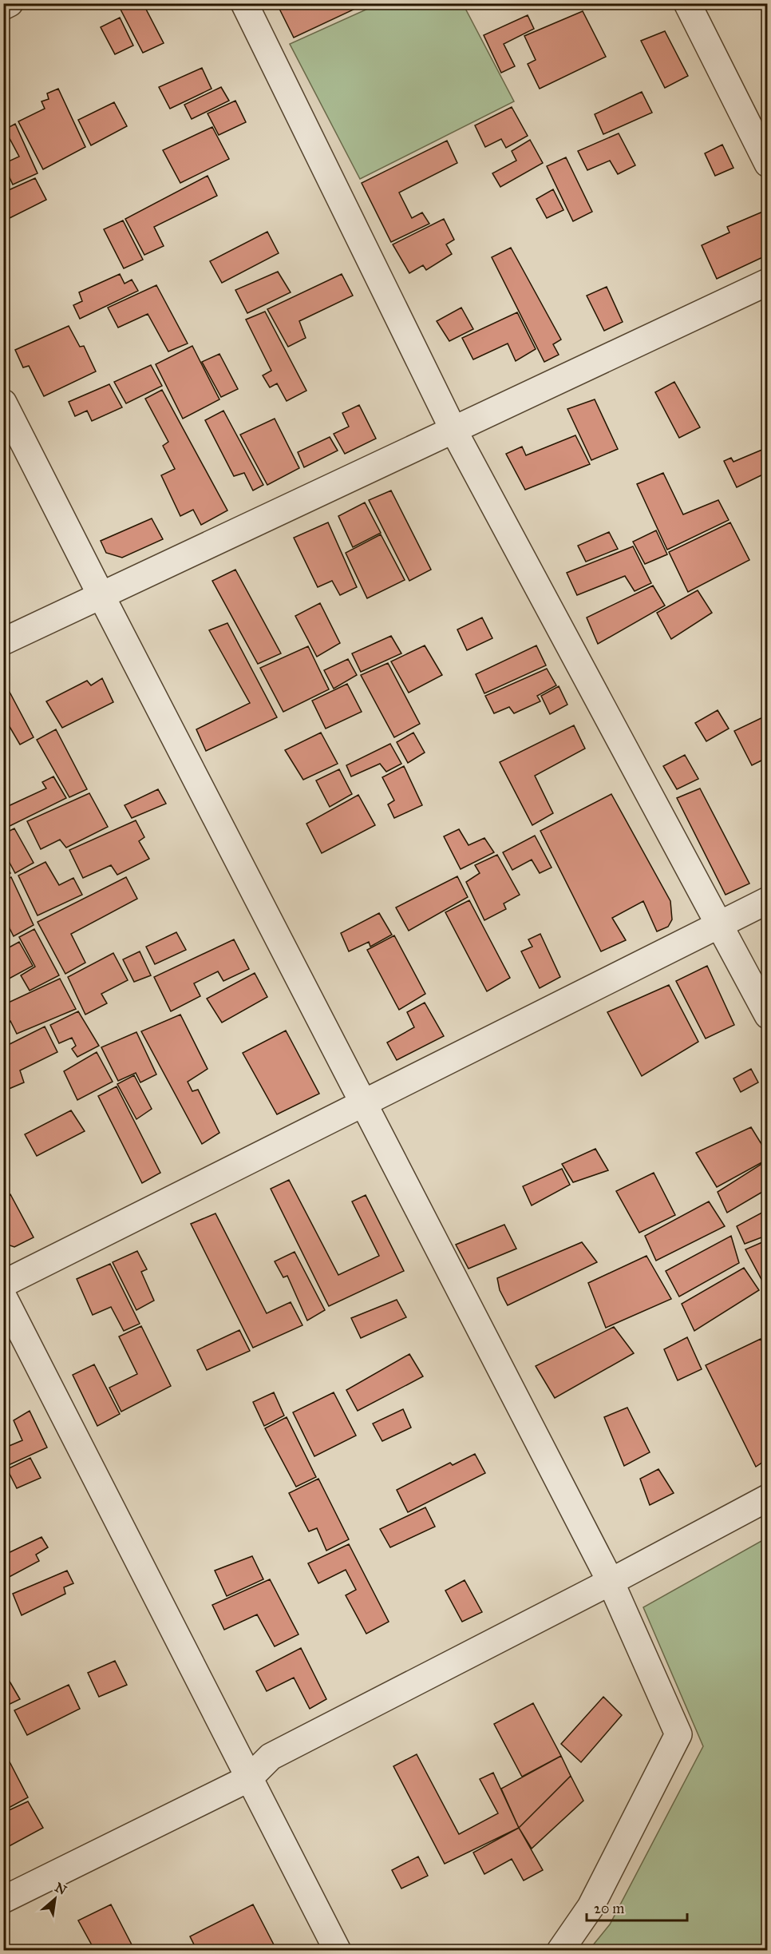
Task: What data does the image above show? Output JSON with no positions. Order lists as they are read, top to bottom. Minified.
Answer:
{"scale_bar":"20 m","north":"top right"}
